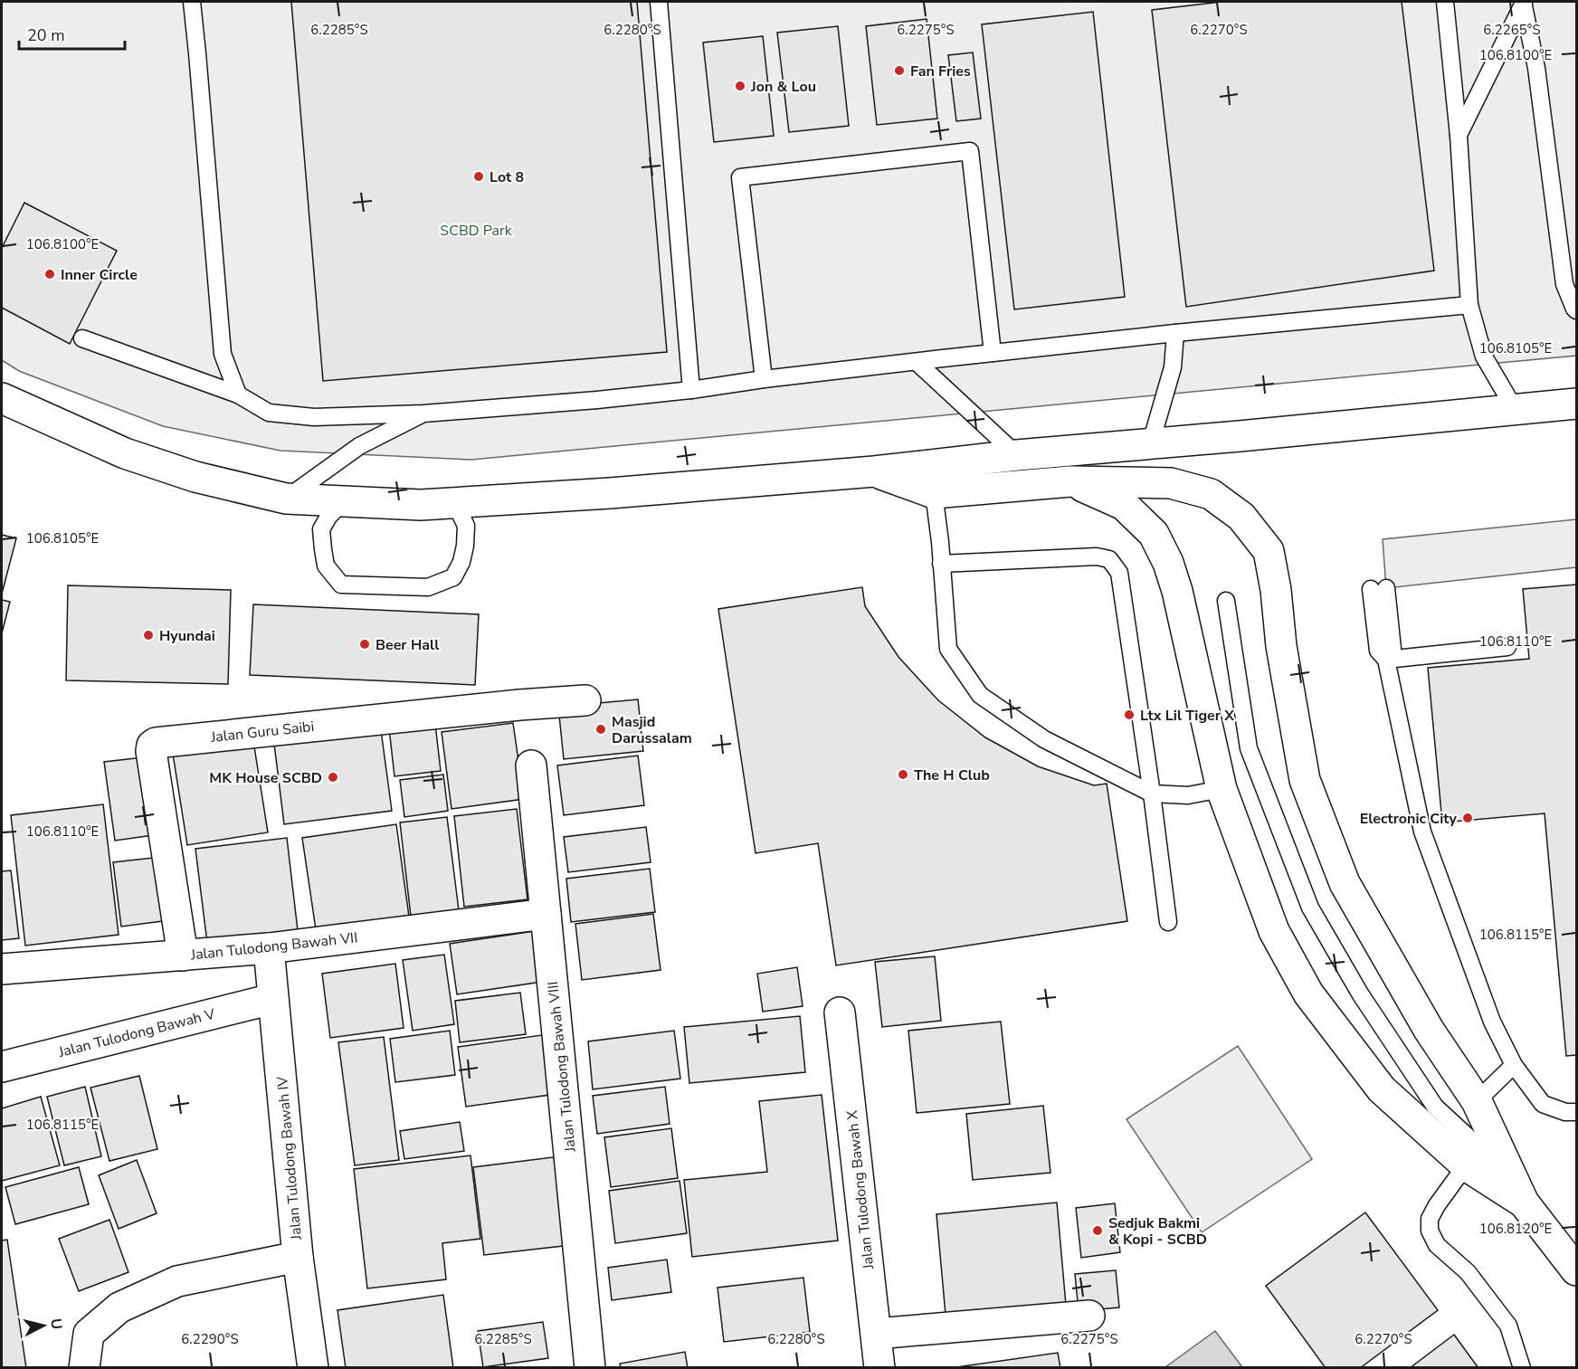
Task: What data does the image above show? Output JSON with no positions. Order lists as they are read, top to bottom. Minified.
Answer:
{"streets":{"main road":["Jalan Guru Saibi","Jalan Tulodong Bawah VII","Jalan Tulodong Bawah V","Jalan Tulodong Bawah VIII","Jalan Tulodong Bawah IV","Jalan Tulodong Bawah X"]},"crossings":[["Jalan Guru Saibi","Jalan Tulodong Bawah VII"],["Jalan Tulodong Bawah VII","Jalan Tulodong Bawah VIII"],["Jalan Tulodong Bawah VII","Jalan Tulodong Bawah IV"],["Jalan Tulodong Bawah V","Jalan Tulodong Bawah IV"]],"parks":["SCBD Park"],"places":["Fan Fries","Jon & Lou","Lot 8","Inner Circle","Hyundai","Beer Hall","Ltx Lil Tiger X","Masjid Darussalam","The H Club","MK House SCBD","Electronic City","Sedjuk Bakmi & Kopi - SCBD"],"scale_bar":"20 m","north":"right","coordinates":["6.2285°S","6.2280°S","6.2275°S","6.2270°S","6.2265°S","106.8100°E","106.8105°E","106.8110°E","106.8115°E","106.8120°E","6.2290°S"]}
